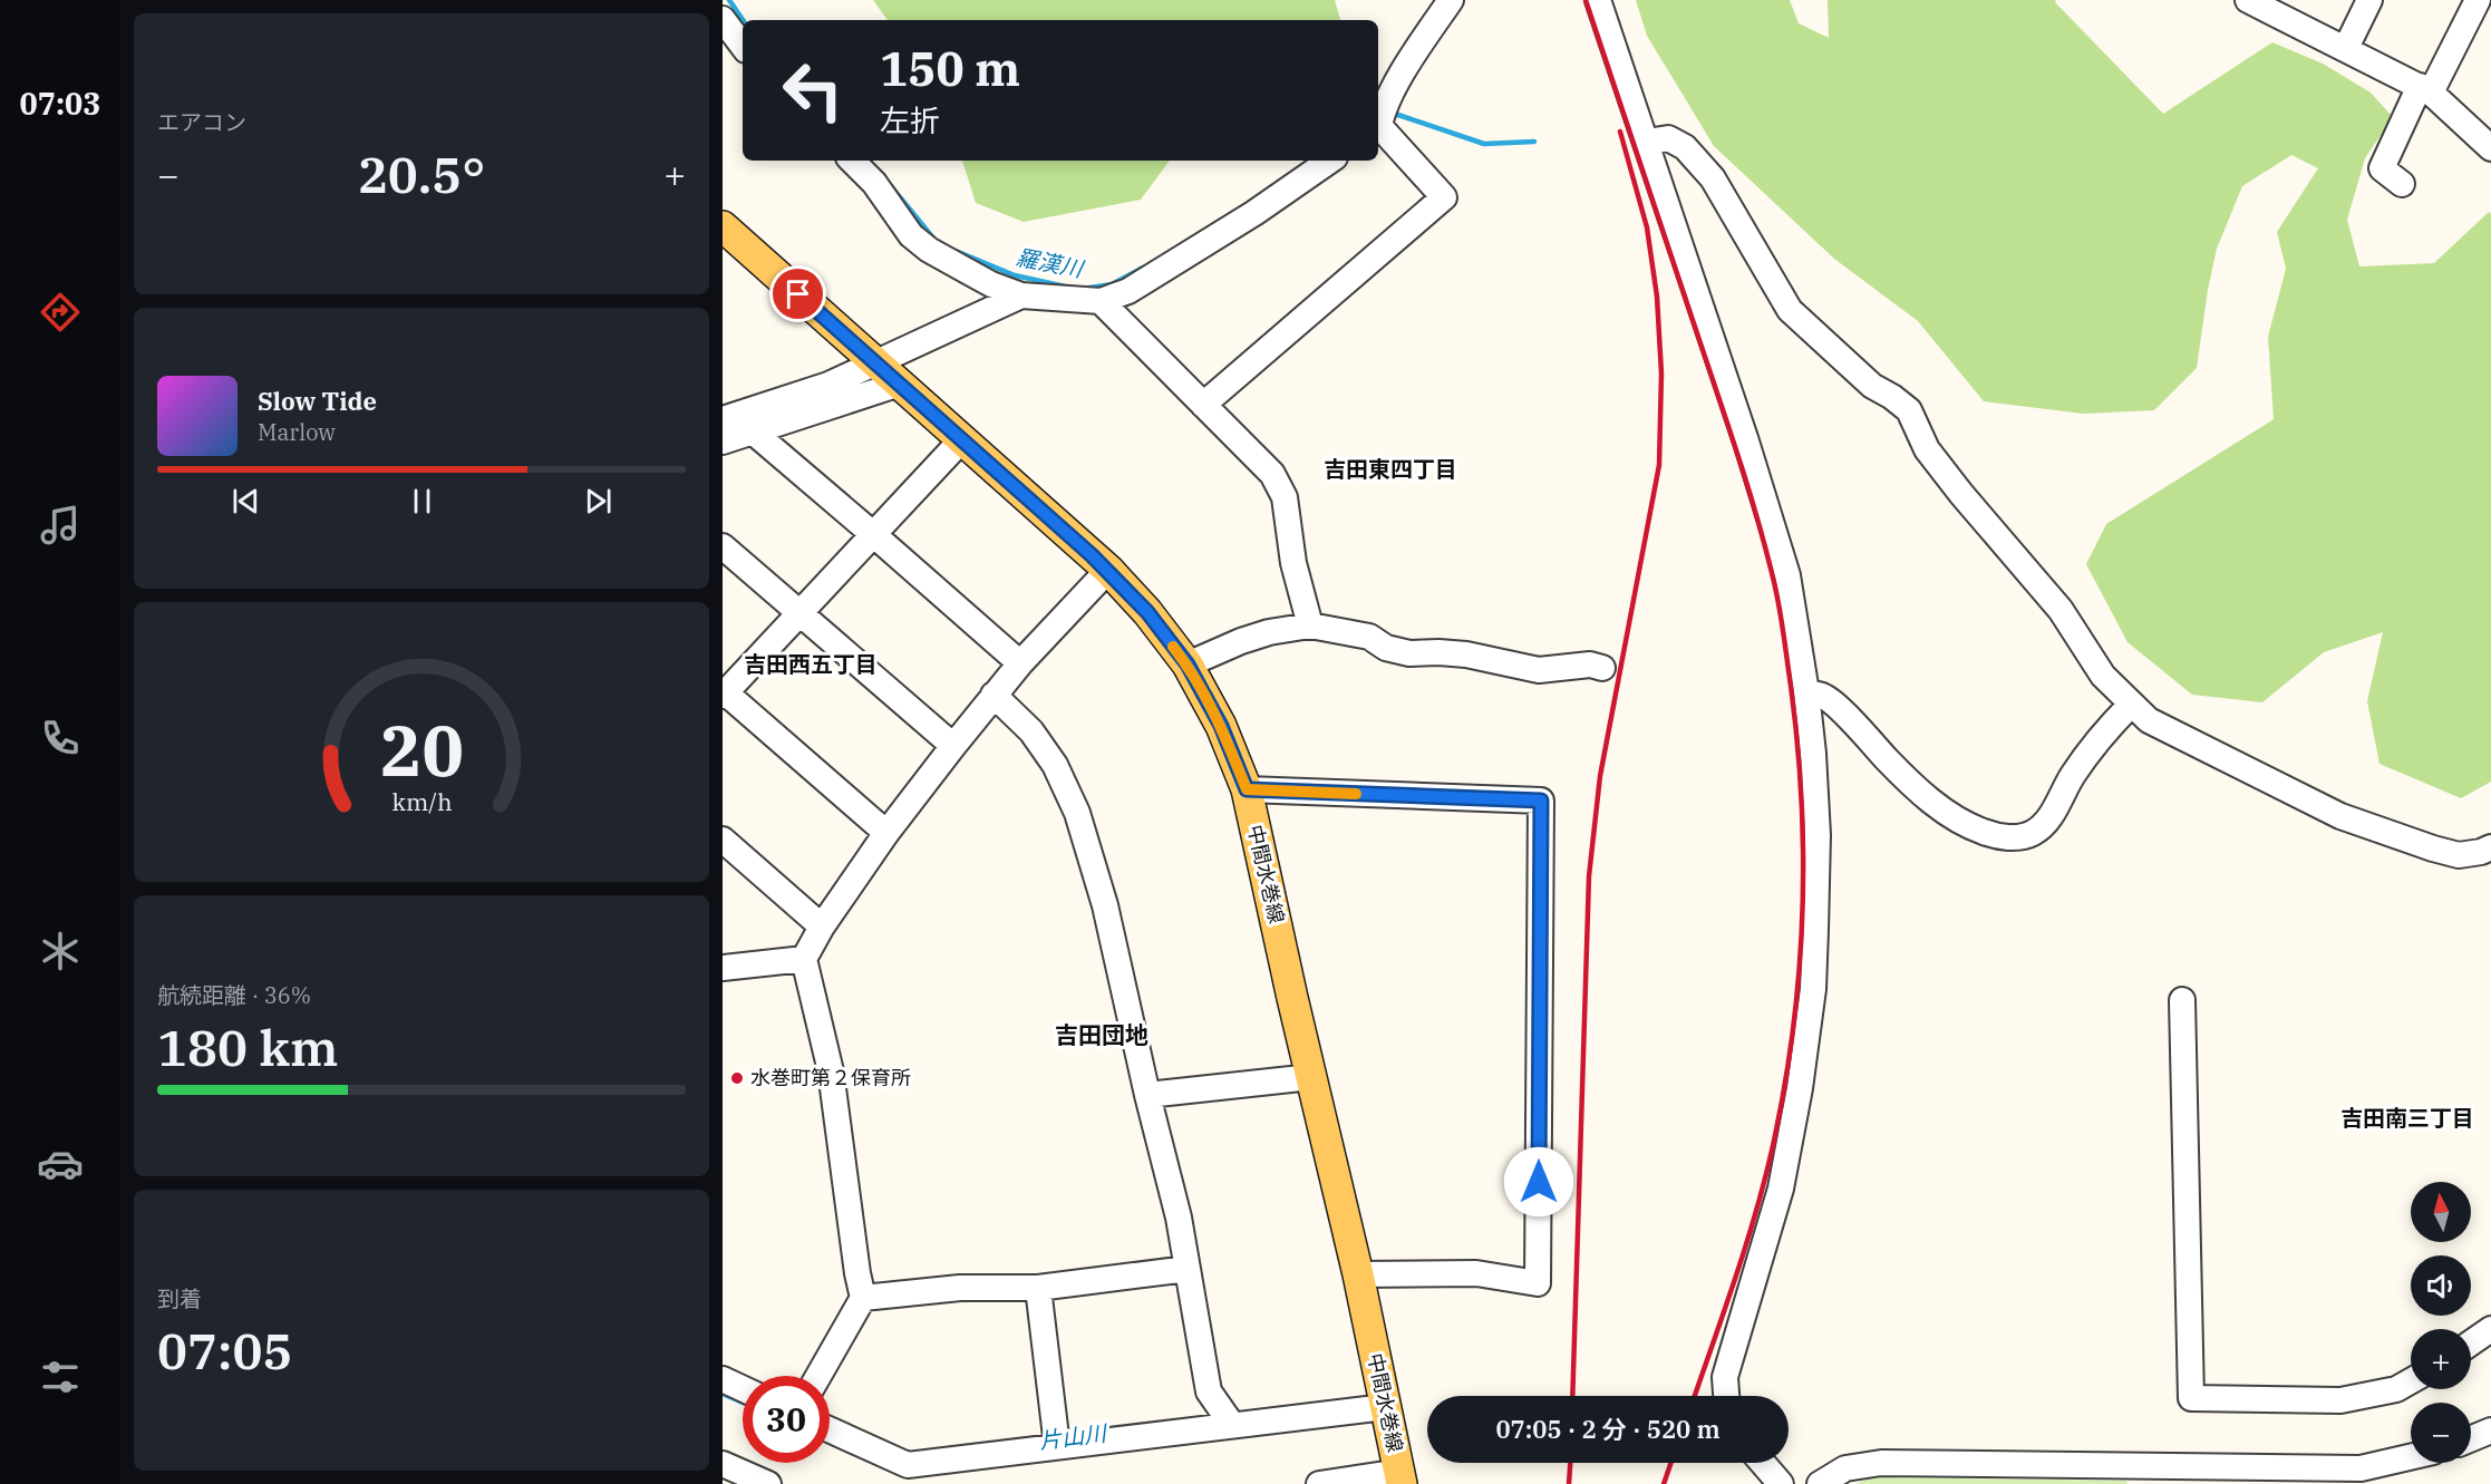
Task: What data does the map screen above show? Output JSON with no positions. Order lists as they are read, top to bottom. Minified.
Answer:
{"streets":{"main road":["中間水巻線"]},"districts":["吉田東四丁目","吉田西五丁目","吉田団地","吉田南三丁目"],"water":["羅漢川","片山川"],"places":["水巻町第２保育所"],"north":"top","page":{"tabs":"07:03","tile":["エアコン",["航続距離 · 36%","180 km"],["到着","07:05"]],"turn":["150 m","左折"],"heat":["−","20.5°","+"],"song":["Slow Tide","Marlow"],"map_buttons":["+","−"],"limit":"30","trip":"07:05 · 2 分 · 520 m","gauge":["20","km/h"]}}
